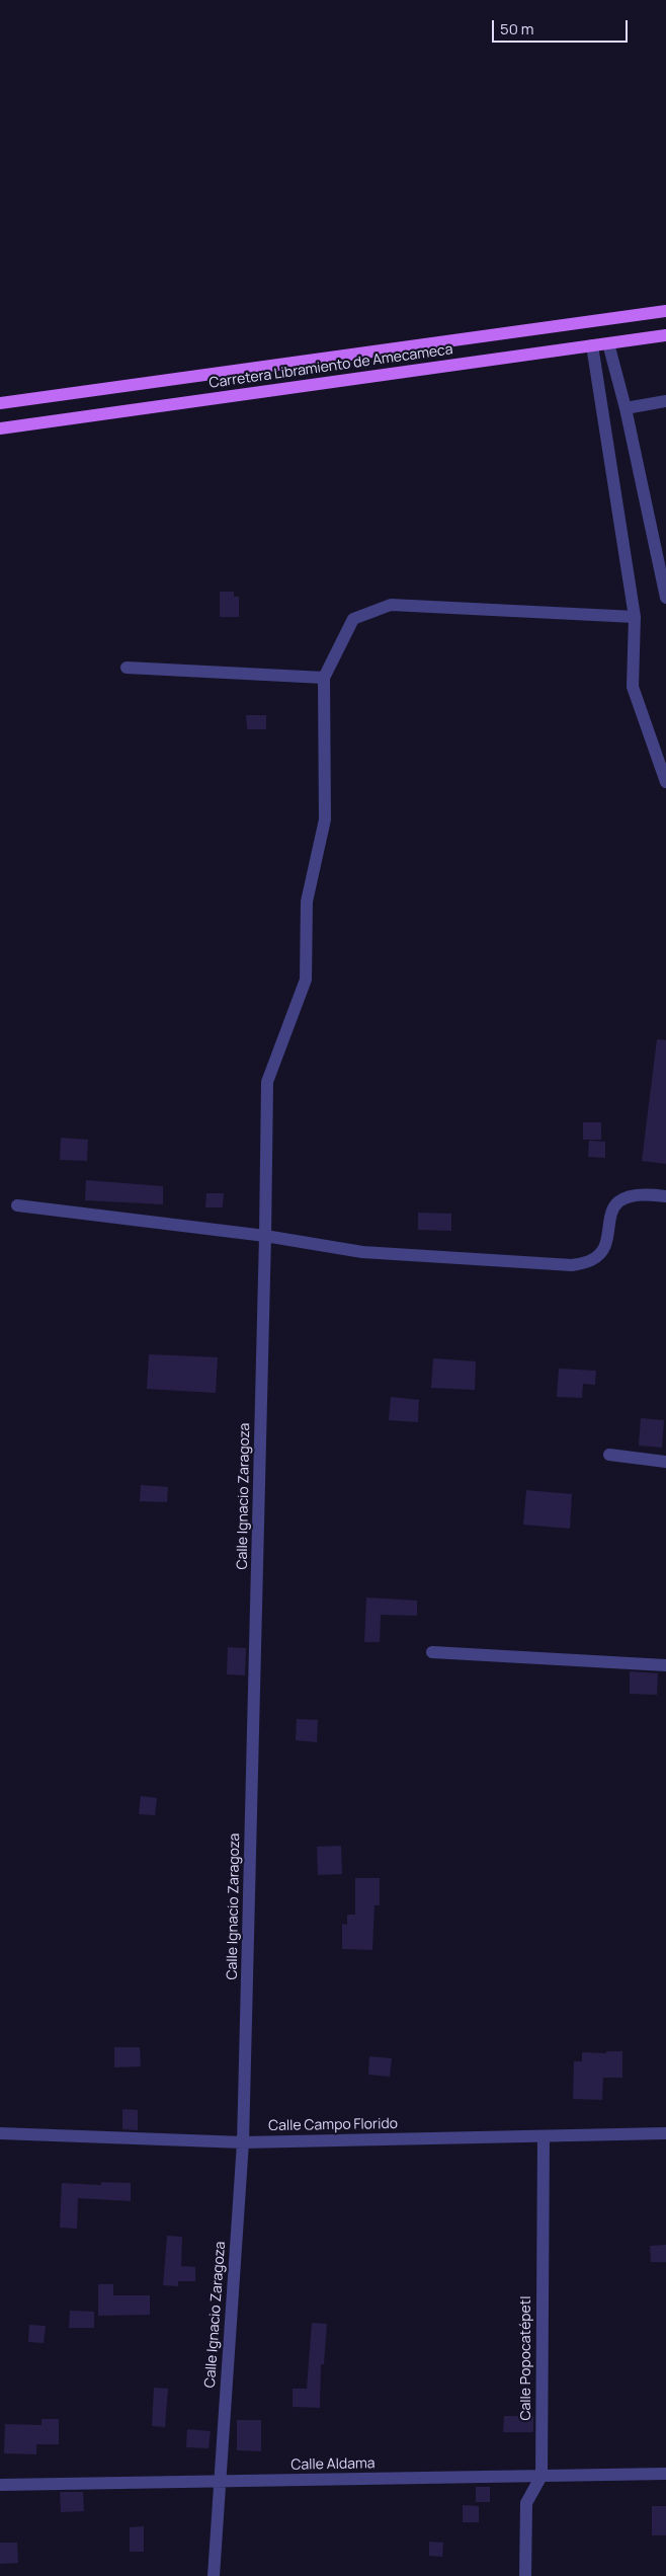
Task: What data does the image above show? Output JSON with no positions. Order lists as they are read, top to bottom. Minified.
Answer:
{"streets":{"main road":["Carretera Libramiento de Amecameca"],"street":["Calle Ignacio Zaragoza","Calle Campo Florido","Calle Popocatépetl","Calle Aldama"]},"crossings":[["Calle Ignacio Zaragoza","Calle Campo Florido"],["Calle Ignacio Zaragoza","Calle Aldama"],["Calle Campo Florido","Calle Popocatépetl"],["Calle Popocatépetl","Calle Aldama"]],"scale_bar":"50 m"}
